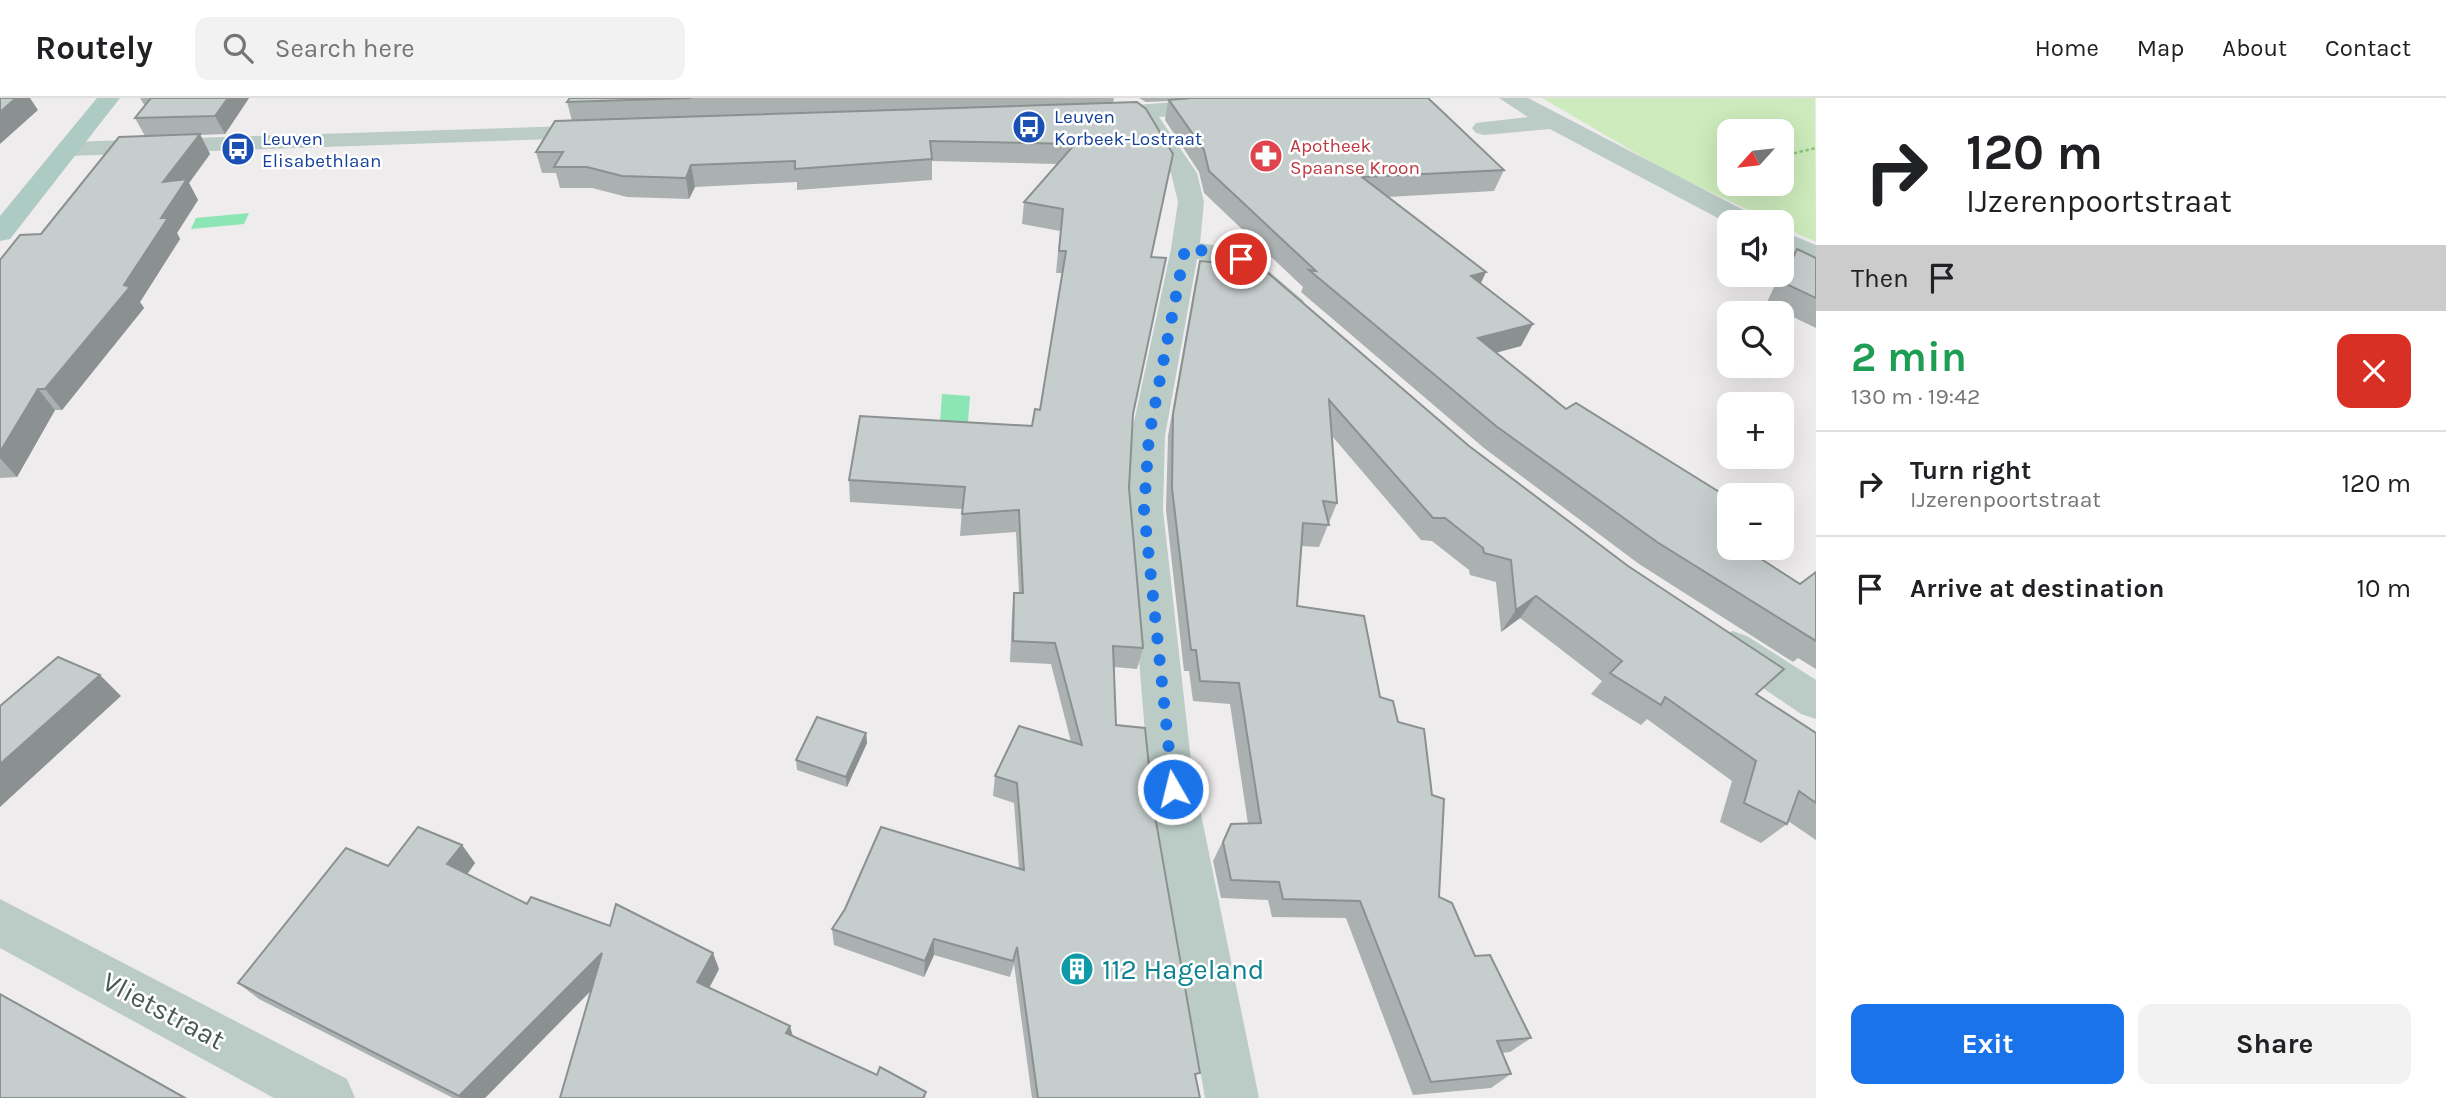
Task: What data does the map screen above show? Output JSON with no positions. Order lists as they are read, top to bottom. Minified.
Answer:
{"streets":{"street":["Vlietstraat"]},"places":{"bus stop":["Leuven Korbeek-Lostraat","Leuven Elisabethlaan"],"pharmacy":["Apotheek Spaanse Kroon"],"building":["112 Hageland"]},"north":"bottom left","page":{"header":"Routely","search":"Search here","nav":["Home","Map","About","Contact"],"turn":["120 m","IJzerenpoortstraat"],"map_buttons":["+","−"],"then":"Then","heading":["2 min","130 m · 19:42"],"list":[{"name":"Turn right","note":"IJzerenpoortstraat","value":"120 m"},{"name":"Arrive at destination","value":"10 m"}],"buttons":["Exit","Share"]}}
